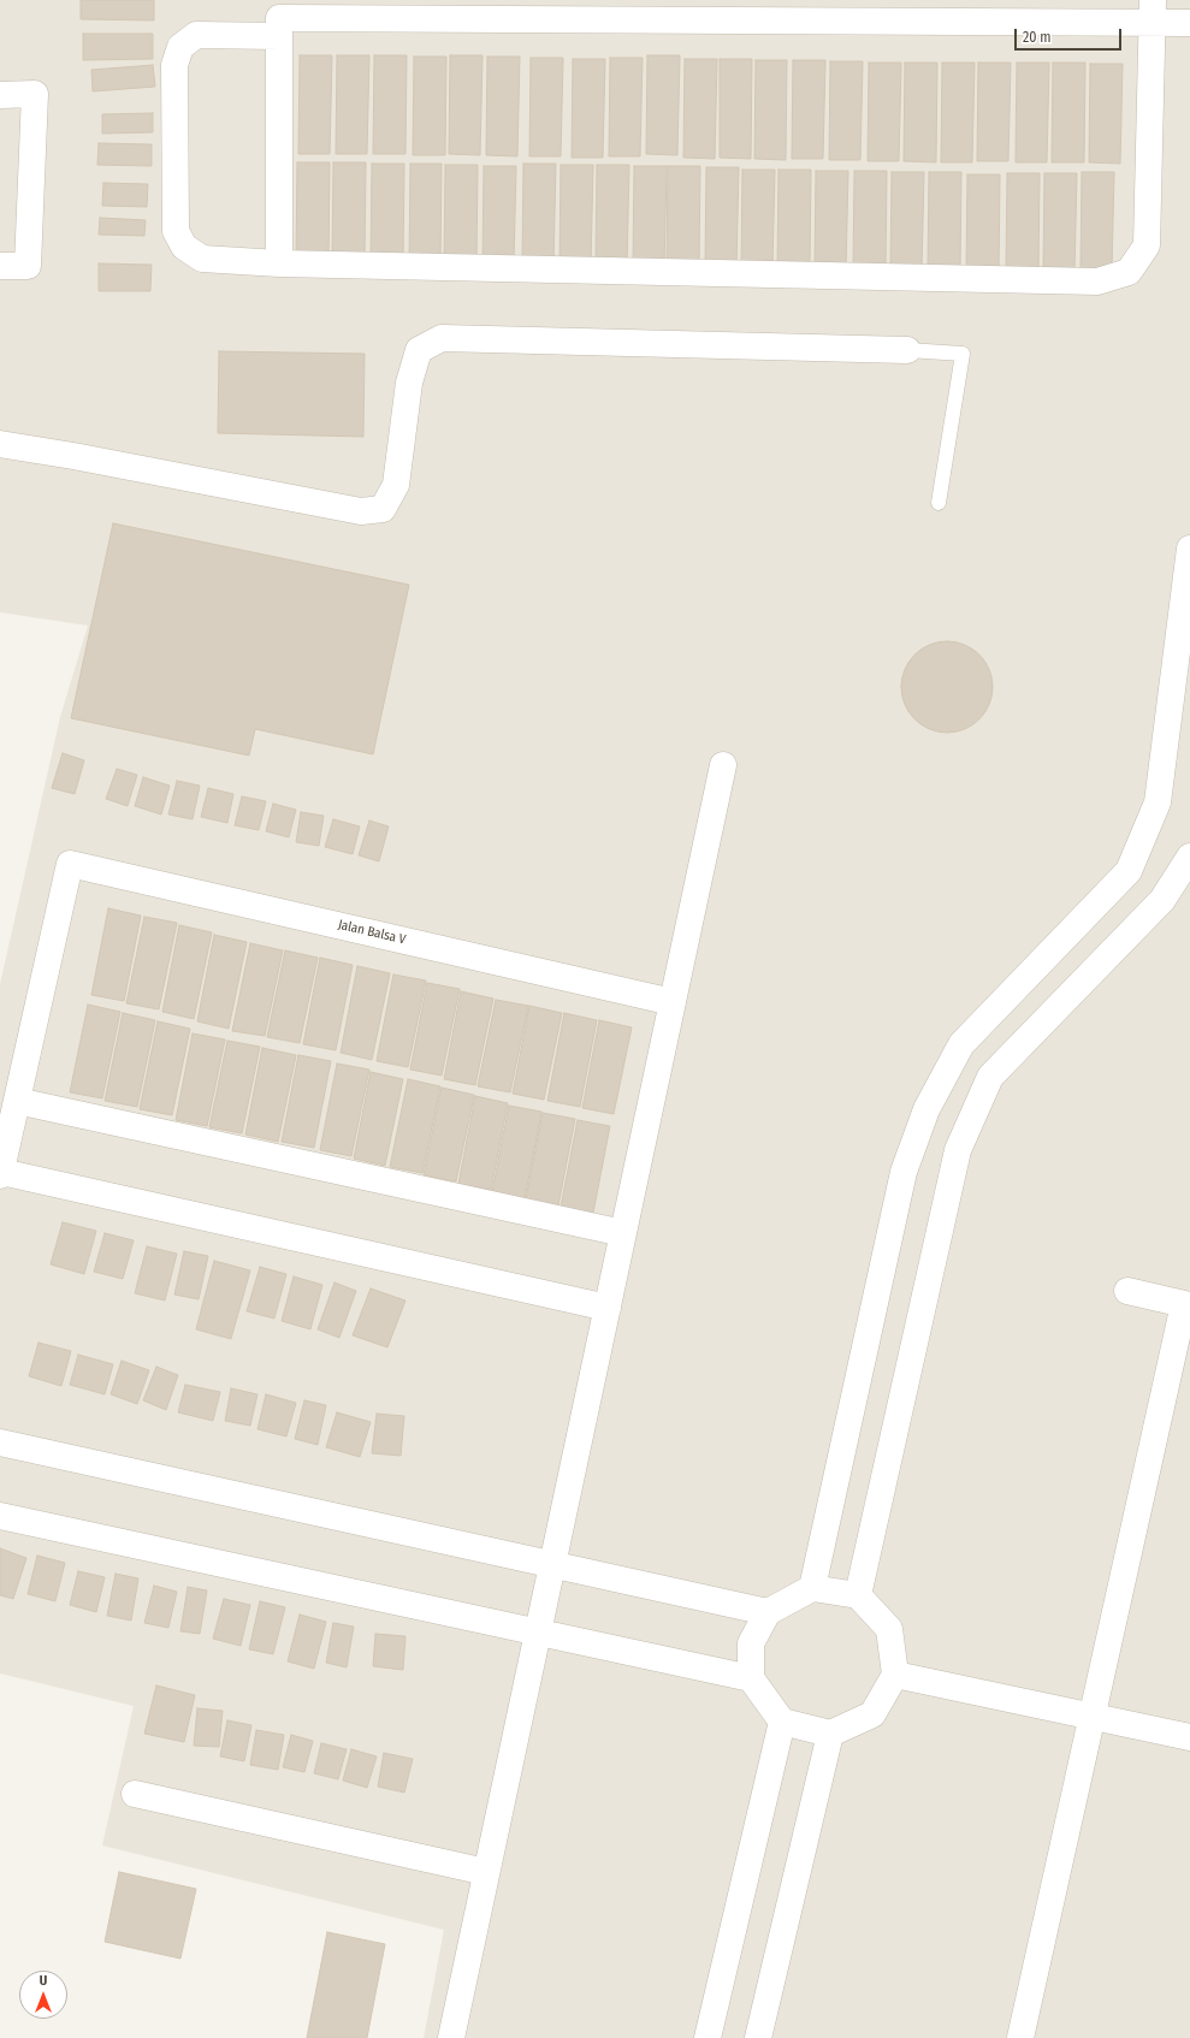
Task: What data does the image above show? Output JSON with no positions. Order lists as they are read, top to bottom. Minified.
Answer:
{"streets":{"street":["Jalan Balsa V"]},"scale_bar":"20 m","north":"top"}
